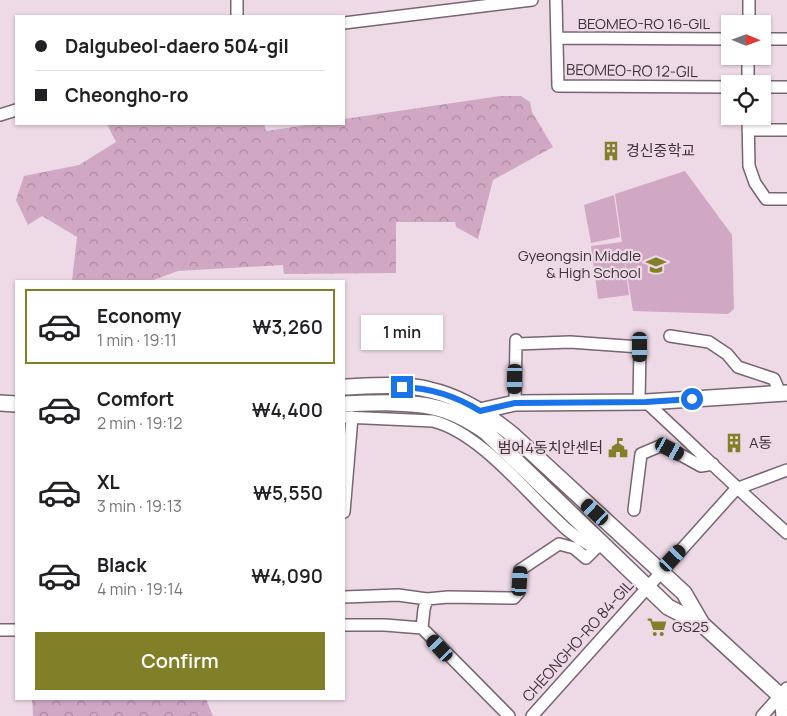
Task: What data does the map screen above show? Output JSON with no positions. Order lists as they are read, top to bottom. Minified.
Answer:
{"streets":{"street":["BEOMEO-RO 16-GIL","BEOMEO-RO 12-GIL","CHEONGHO-RO 84-GIL"]},"crossings":[["BEOMEO-RO 16-GIL","BEOMEO-RO 12-GIL"]],"places":{"building":["경신중학교","A동"],"school or university":["Gyeongsin Middle & High School"],"public building":["범어4동치안센터"],"supermarket":["GS25"]},"north":"right","page":{"banner":["Dalgubeol-daero 504-gil","Cheongho-ro"],"list":[{"name":"Economy","note":"1 min · 19:11","value":"₩3,260"},{"name":"Comfort","note":"2 min · 19:12","value":"₩4,400"},{"name":"XL","note":"3 min · 19:13","value":"₩5,550"},{"name":"Black","note":"4 min · 19:14","value":"₩4,090"}],"bubble":"1 min","buttons":"Confirm"}}
